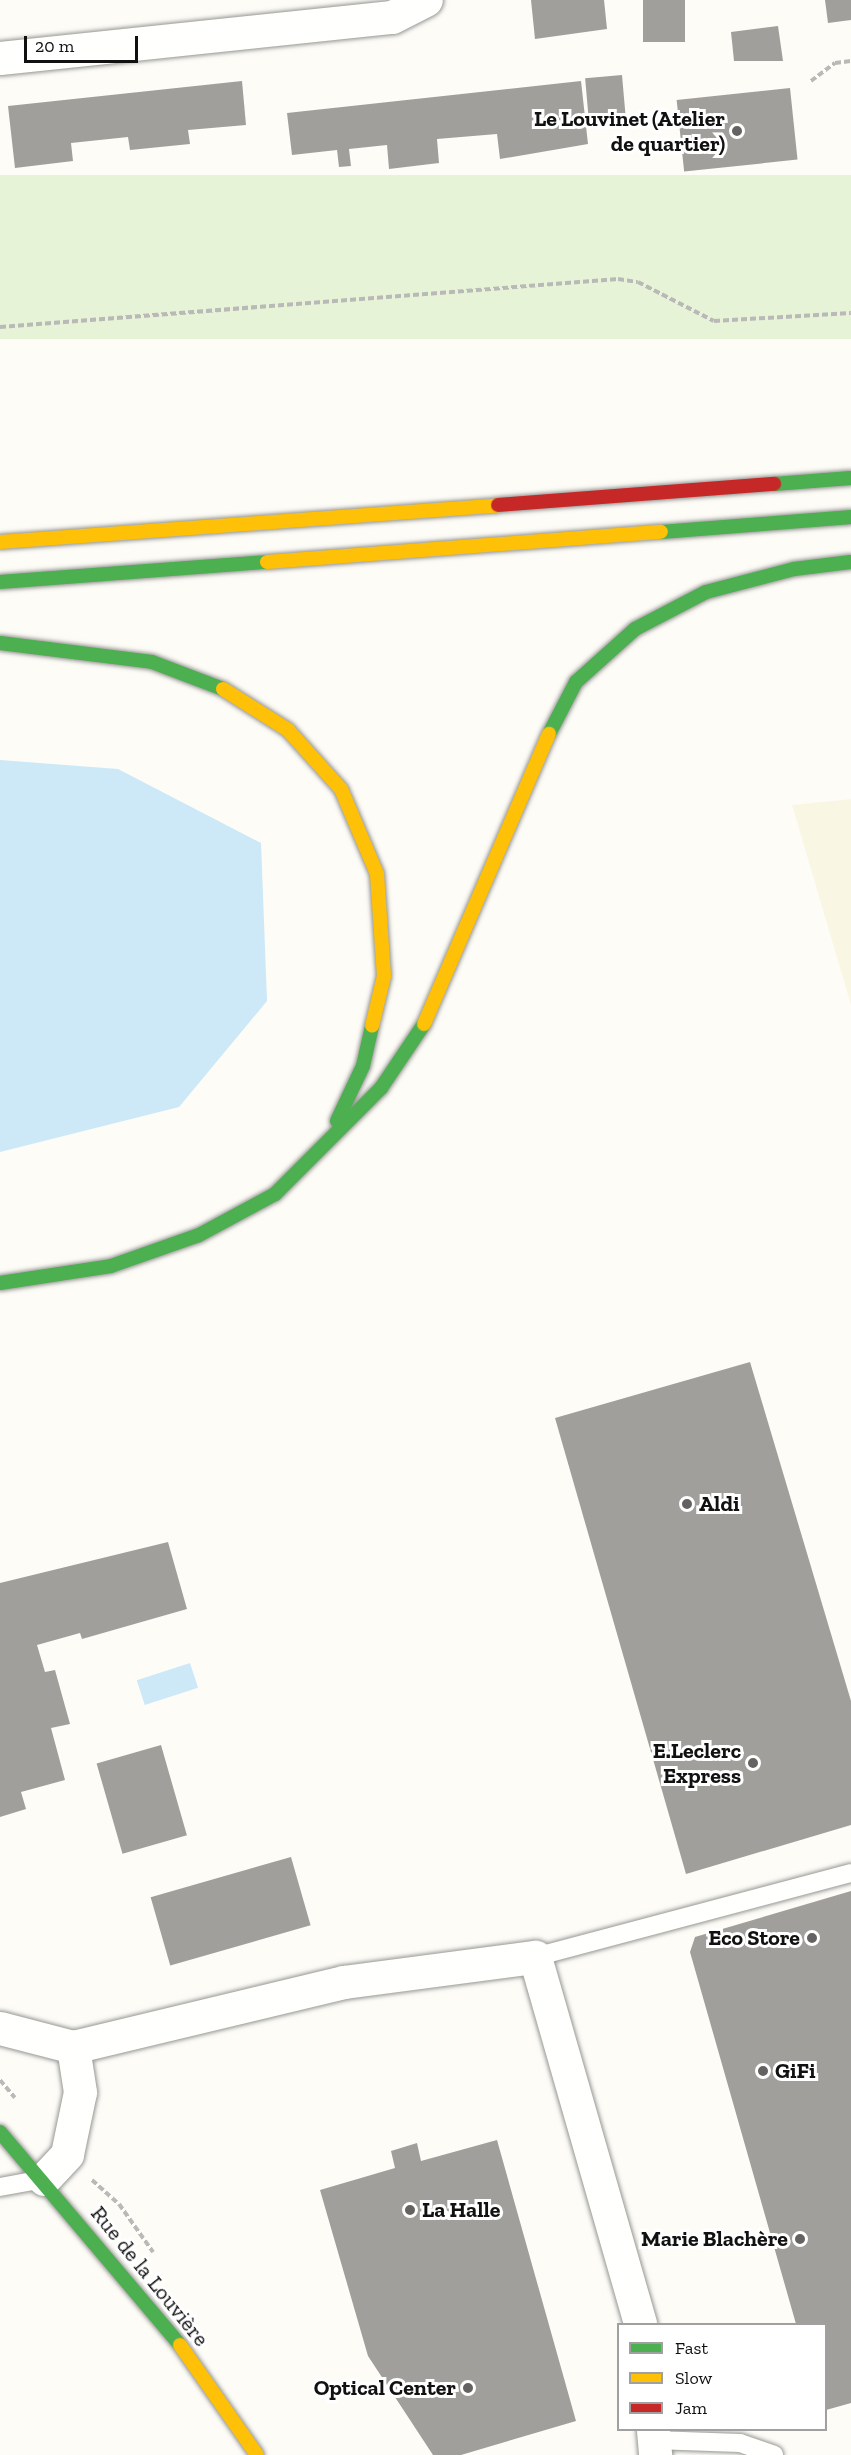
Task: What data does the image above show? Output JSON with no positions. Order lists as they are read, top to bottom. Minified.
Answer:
{"streets":{"main road":["Rue de la Louvière"]},"places":["Le Louvinet (Atelier de quartier)","Aldi","E.Leclerc Express","Eco Store","GiFi","La Halle","Marie Blachère","Optical Center"],"legend":["Fast","Slow","Jam"],"scale_bar":"20 m"}
